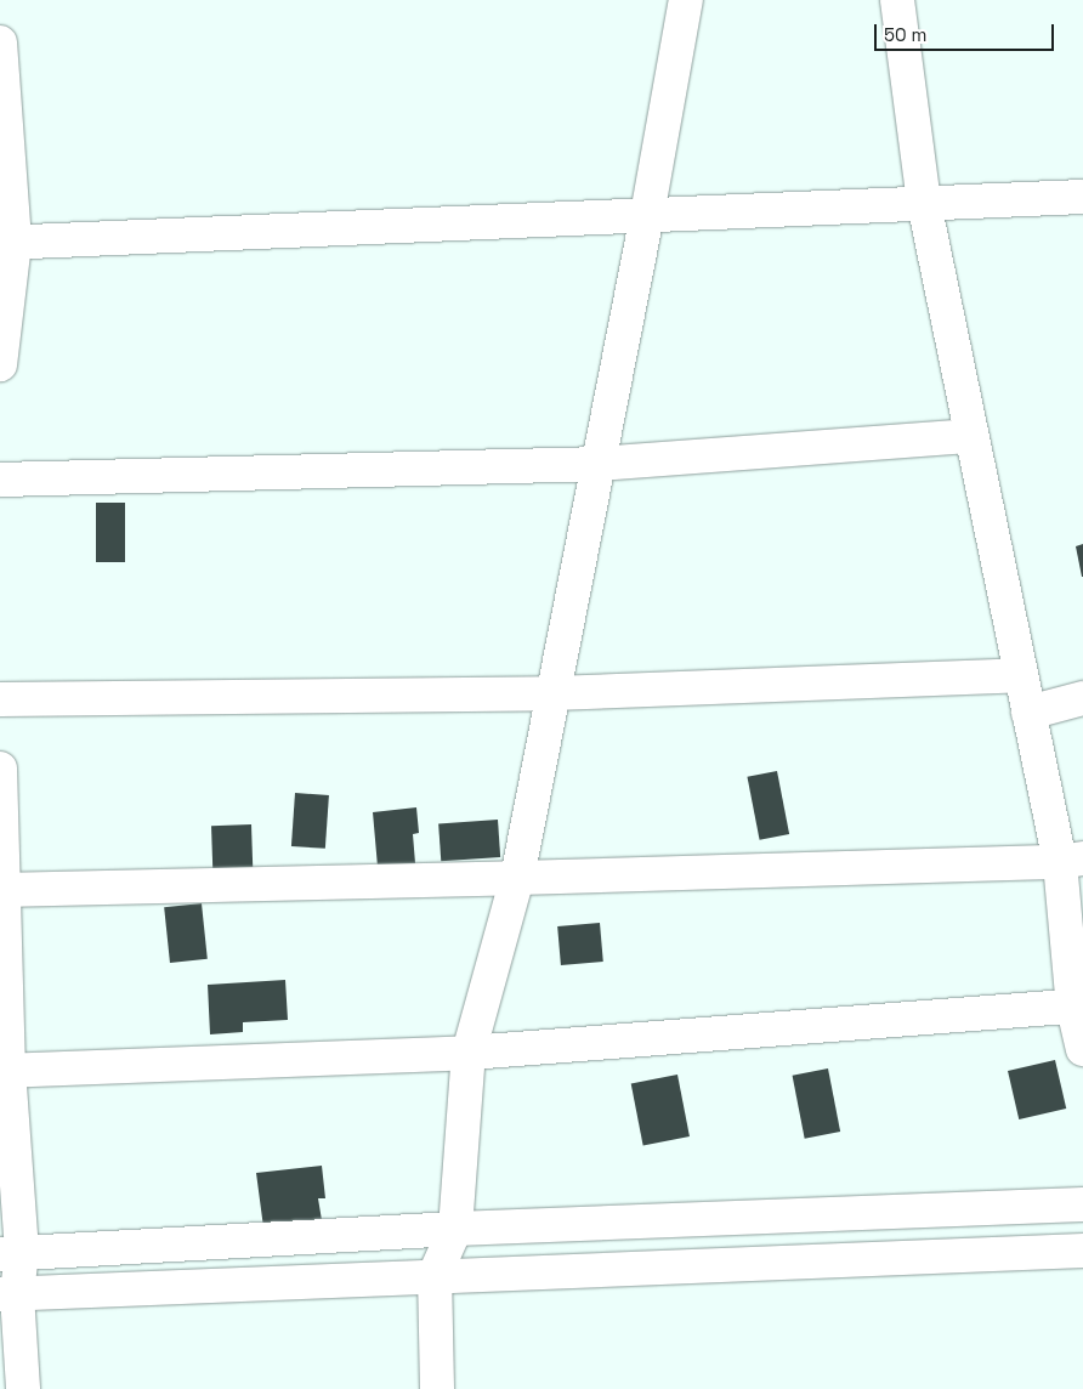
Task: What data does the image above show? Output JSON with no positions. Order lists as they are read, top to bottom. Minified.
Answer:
{"scale_bar":"50 m"}
